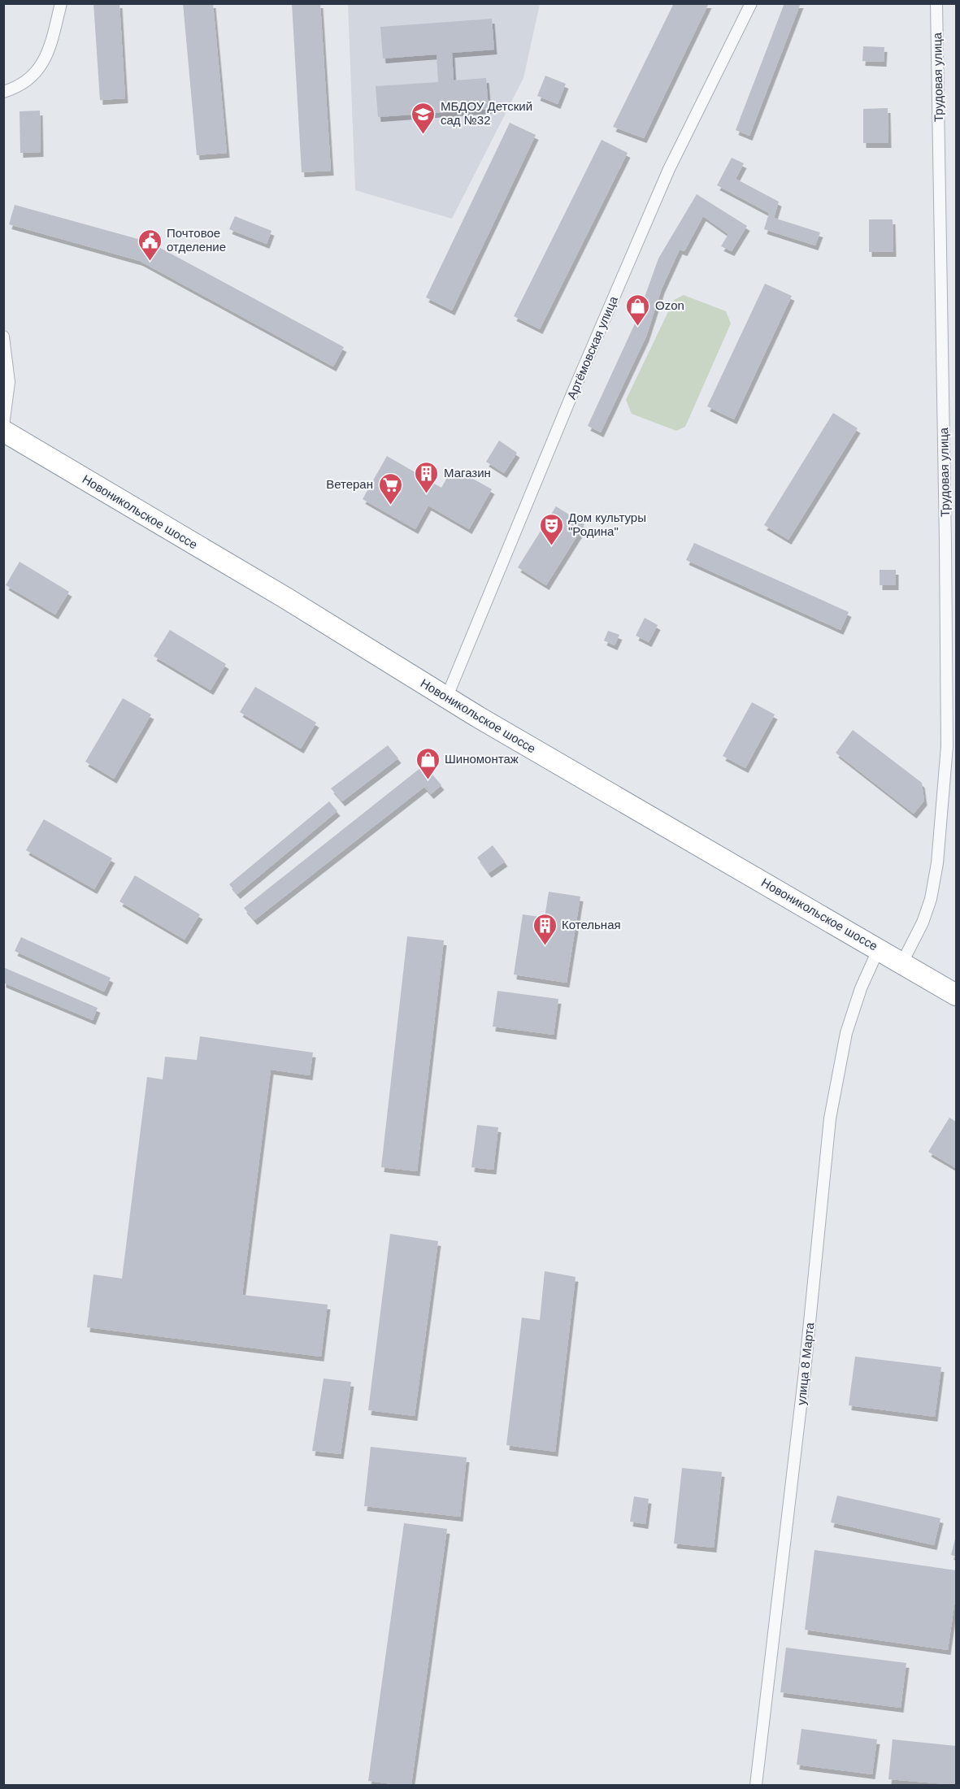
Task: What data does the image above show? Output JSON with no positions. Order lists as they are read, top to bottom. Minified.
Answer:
{"streets":{"highway":["Новоникольское шоссе"],"street":["Трудовая улица","Артёмовская улица","улица 8 Марта"]},"crossings":[["Трудовая улица","Новоникольское шоссе"],["Артёмовская улица","Новоникольское шоссе"],["Новоникольское шоссе","улица 8 Марта"]],"places":{"school or university":["МБДОУ Детский сад №32"],"public building":["Почтовое отделение"],"shop":["Ozon","Шиномонтаж"],"building":["Магазин","Котельная"],"supermarket":["Ветеран"],"theatre":["Дом культуры \"Родина\""]}}
